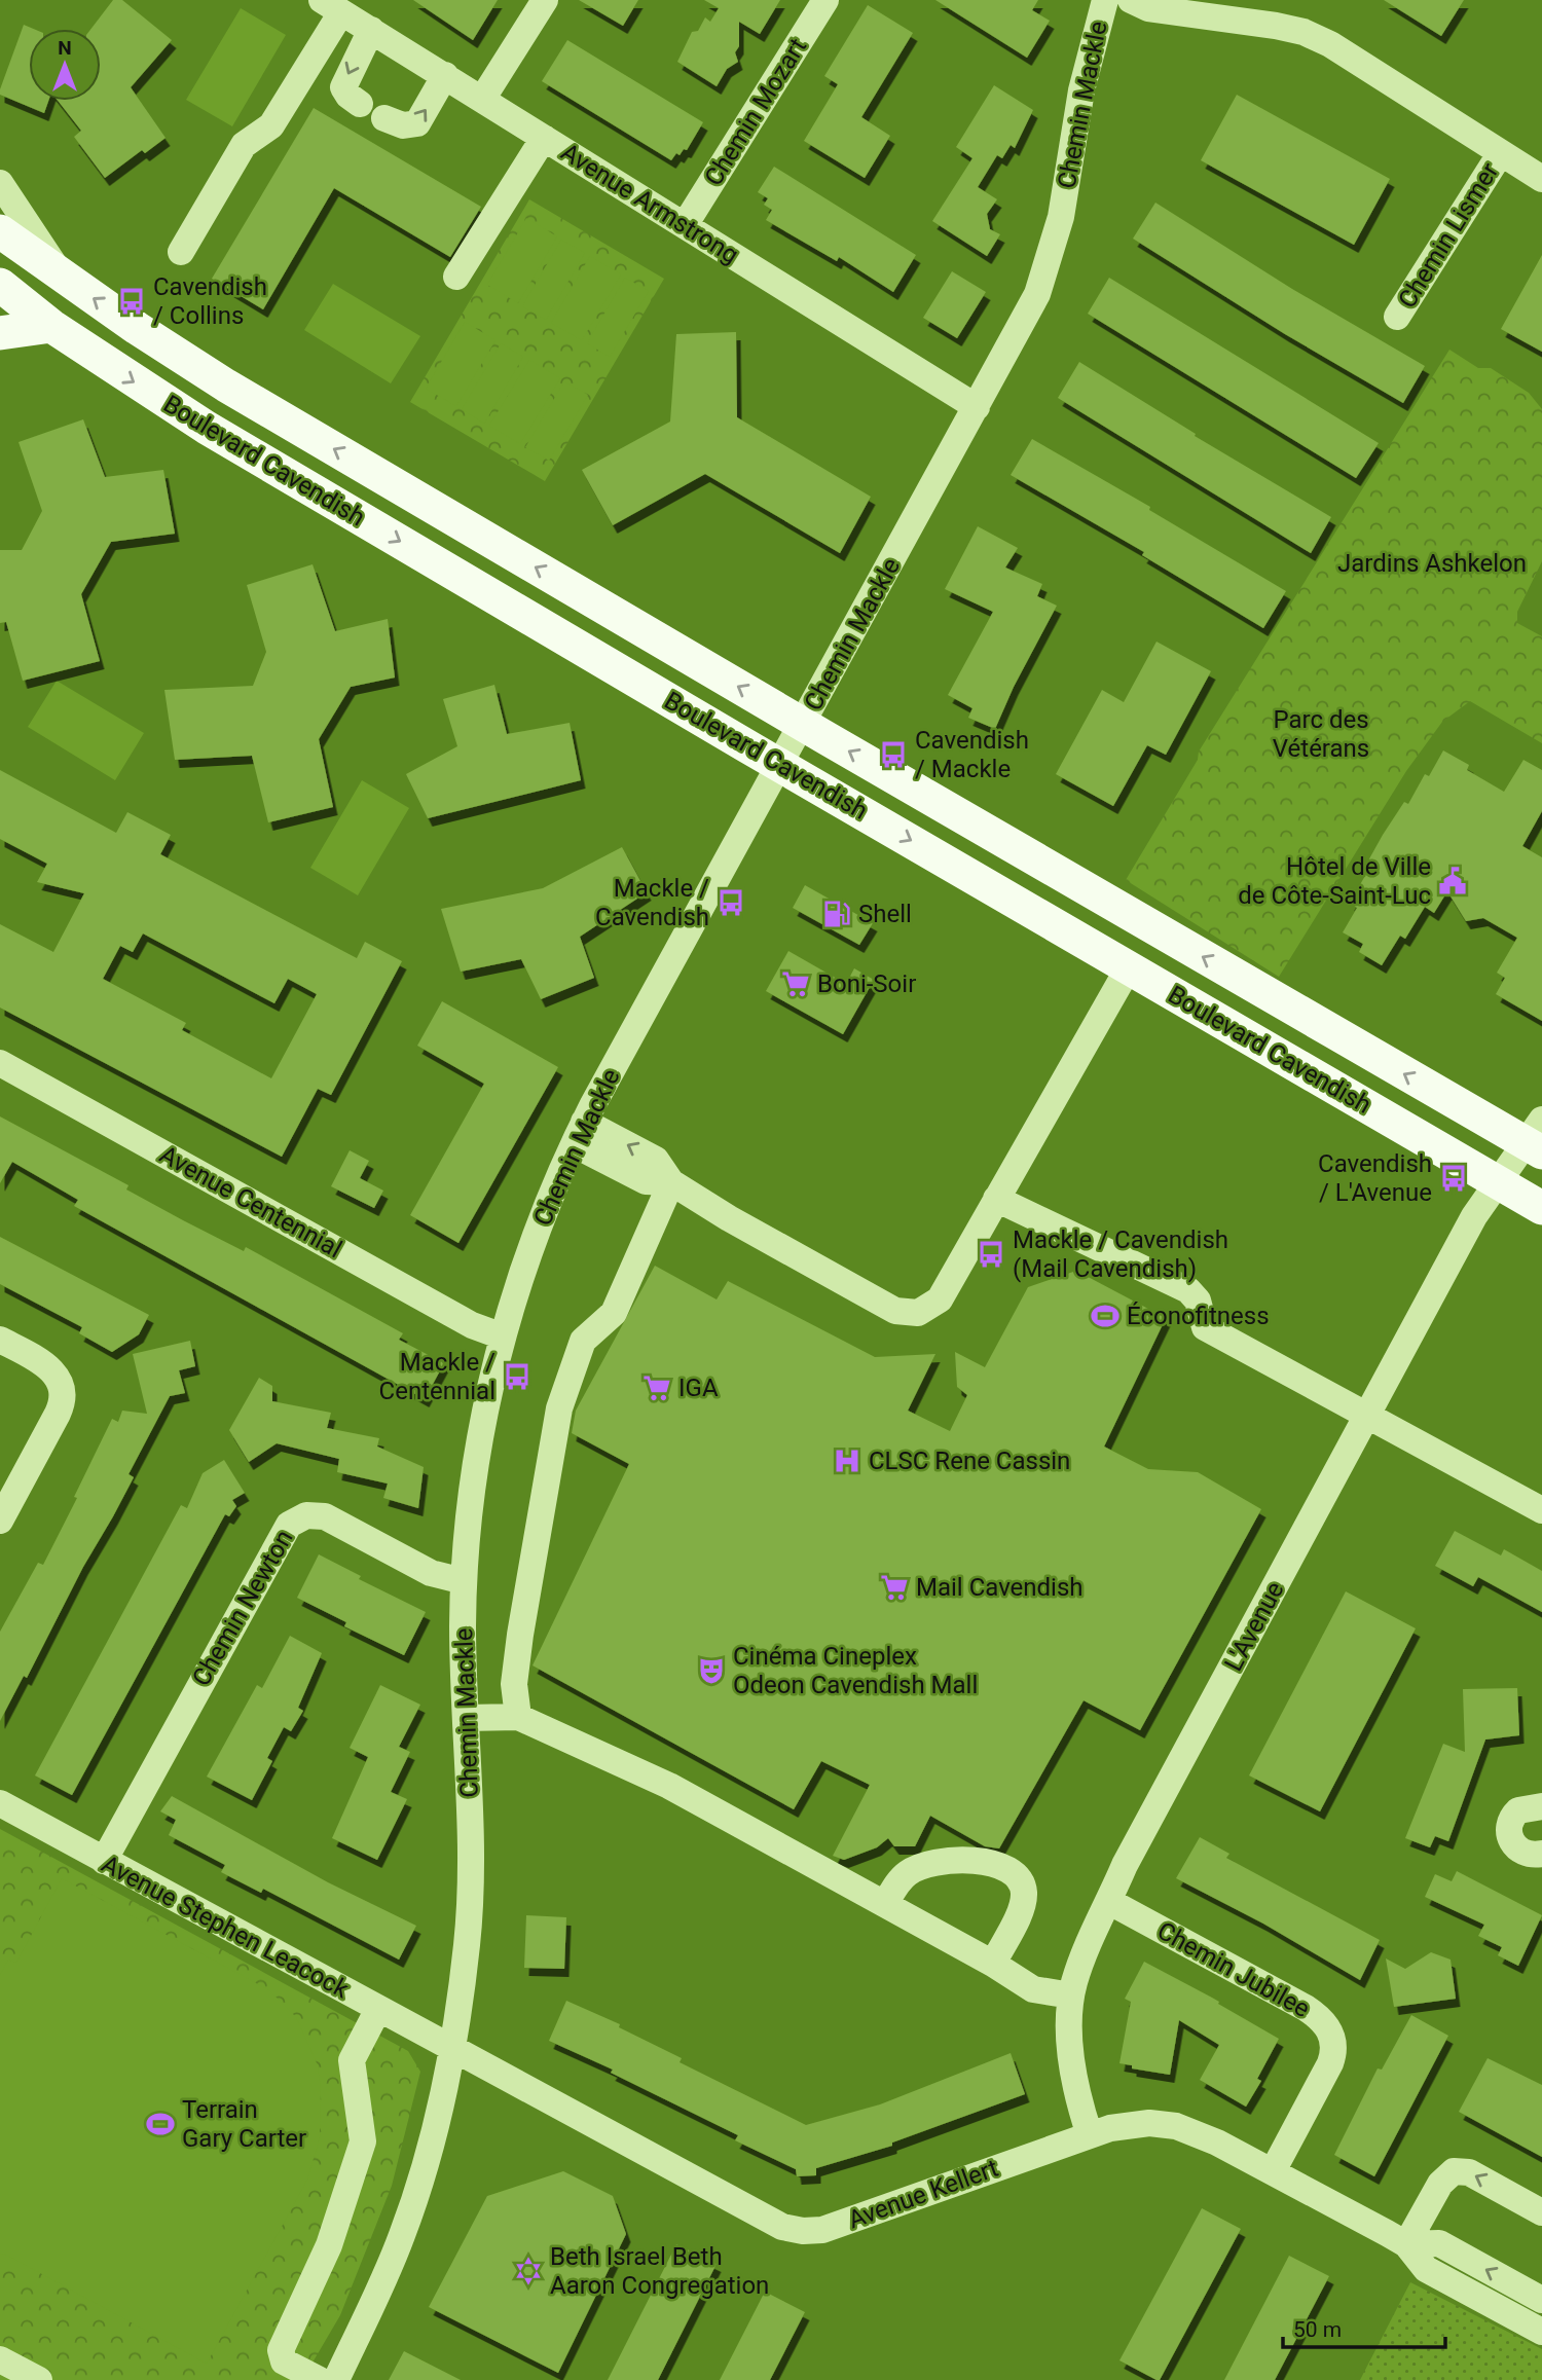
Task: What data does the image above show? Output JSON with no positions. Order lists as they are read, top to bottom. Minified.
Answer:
{"streets":{"main road":["Boulevard Cavendish"],"street":["Chemin Mackle","Chemin Mozart","Avenue Armstrong","Chemin Lismer","Avenue Centennial","Chemin Newton","L'Avenue","Avenue Stephen Leacock","Chemin Jubilee","Avenue Kellert"]},"crossings":[["Chemin Mackle","Avenue Armstrong"],["Chemin Mackle","Boulevard Cavendish"],["Chemin Mackle","Avenue Centennial"],["Chemin Mackle","Chemin Newton"],["Chemin Mackle","Avenue Stephen Leacock"],["Chemin Mackle","Avenue Kellert"],["Chemin Mozart","Avenue Armstrong"],["Boulevard Cavendish","L'Avenue"],["Chemin Newton","Avenue Stephen Leacock"],["L'Avenue","Chemin Jubilee"],["L'Avenue","Avenue Kellert"],["Avenue Stephen Leacock","Avenue Kellert"],["Chemin Jubilee","Avenue Kellert"]],"parks":["Jardins Ashkelon","Parc des Vétérans"],"places":{"bus stop":["Cavendish / Collins","Cavendish / Mackle","Mackle / Cavendish","Cavendish / L'Avenue","Mackle / Cavendish (Mail Cavendish)","Mackle / Centennial"],"public building":["Hôtel de Ville de Côte-Saint-Luc"],"fuel station":["Shell"],"supermarket":["Boni-Soir","IGA","Mail Cavendish"],"sports":["Éconofitness","Terrain Gary Carter"],"hospital":["CLSC Rene Cassin"],"theatre":["Cinéma Cineplex Odeon Cavendish Mall"],"synagogue":["Beth Israel Beth Aaron Congregation"]},"scale_bar":"50 m","north":"top"}
